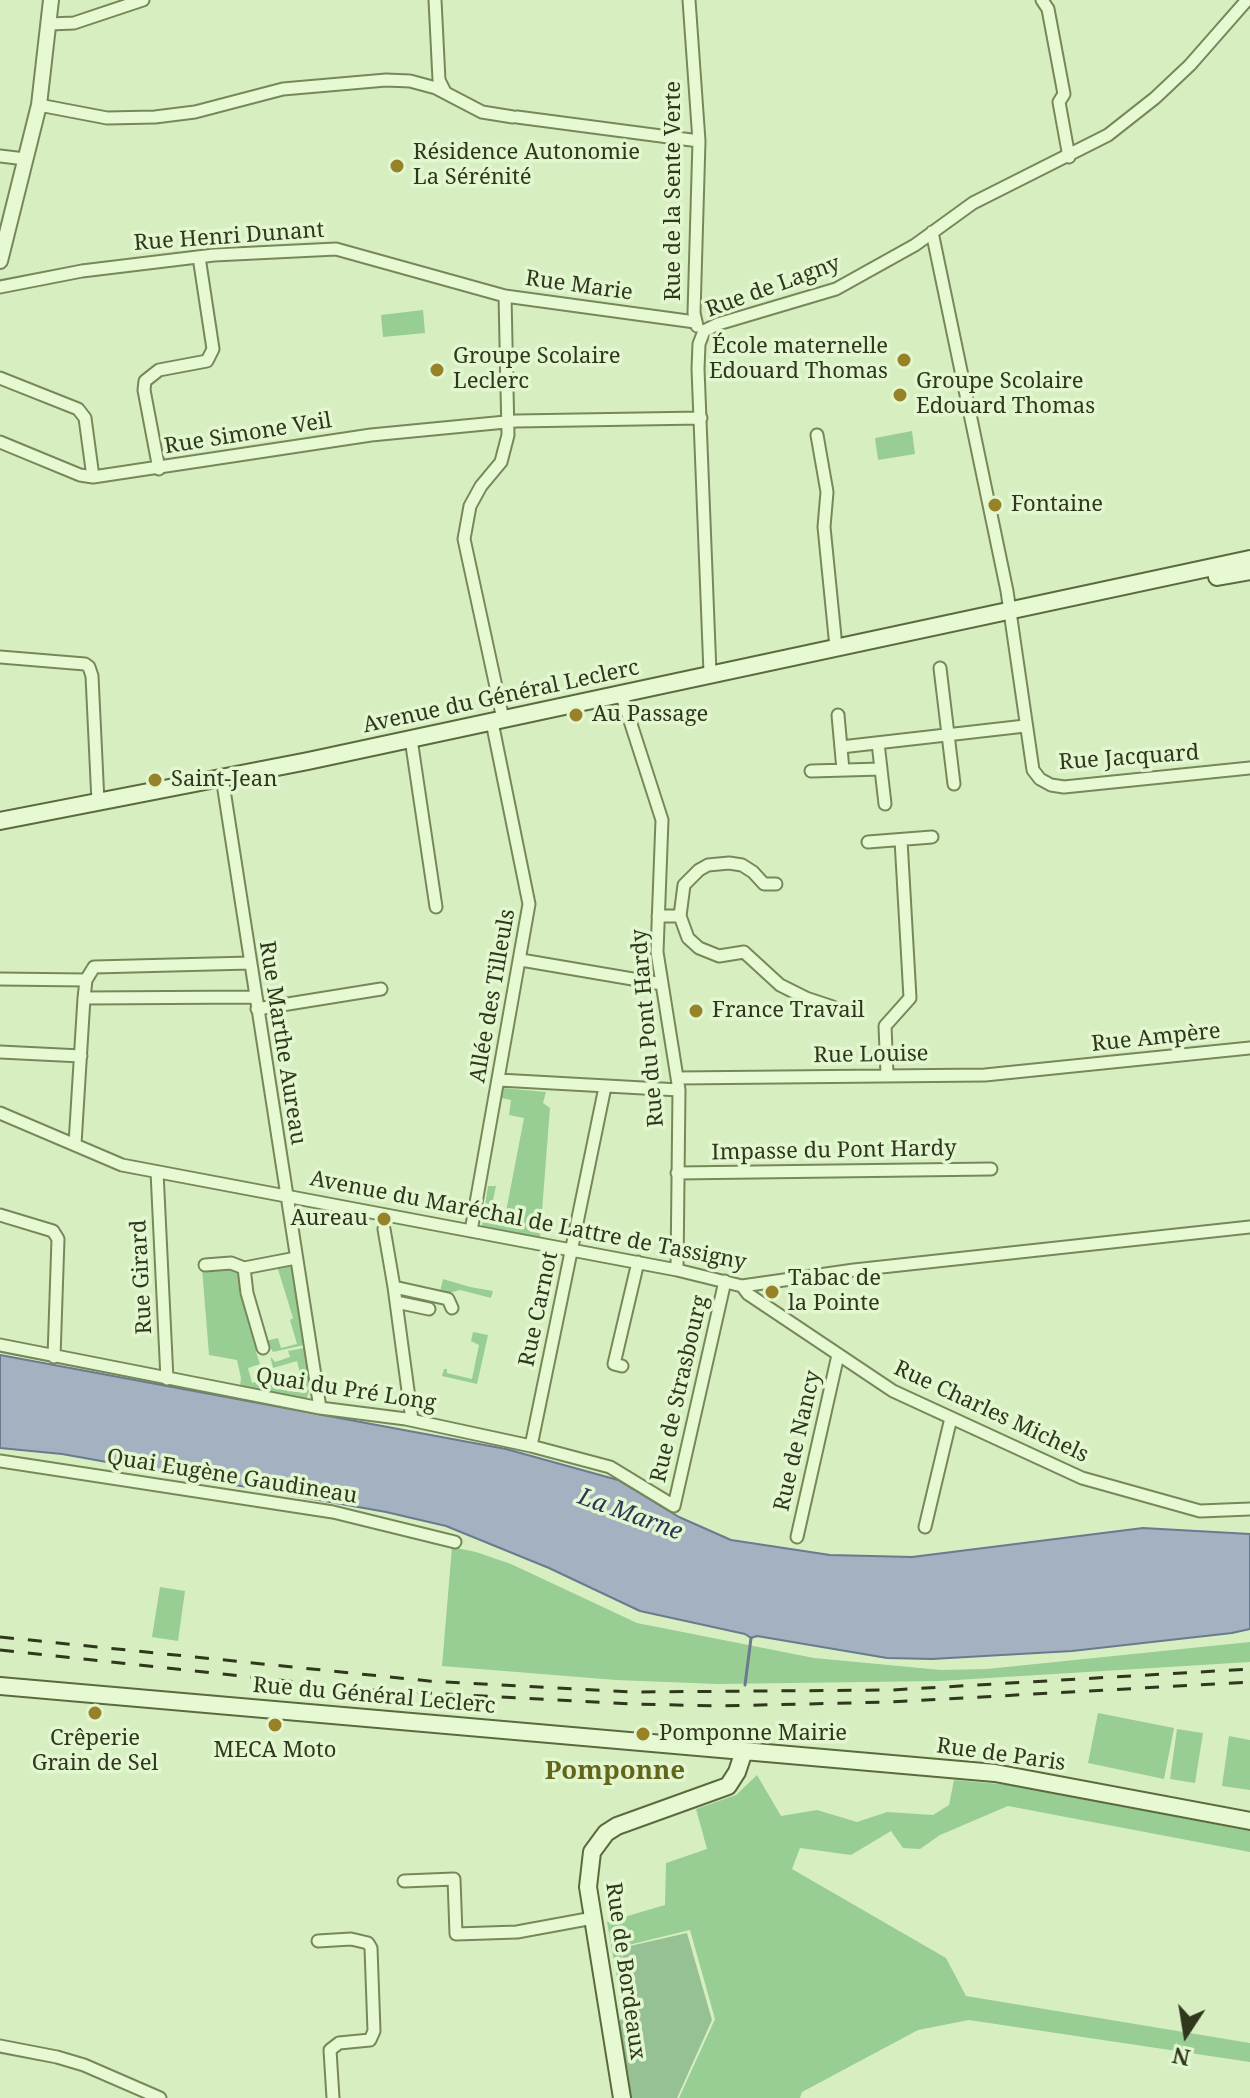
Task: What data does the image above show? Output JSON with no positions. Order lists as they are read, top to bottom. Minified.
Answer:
{"streets":{"main road":["Avenue du Général Leclerc","Rue du Général Leclerc","Rue de Paris","Rue de Bordeaux"],"street":["Rue de la Sente Verte","Rue Henri Dunant","Rue Marie","Rue de Lagny","Rue Simone Veil","Rue Jacquard","Allée des Tilleuls","Rue du Pont Hardy","Rue Ampère","Rue Marthe Aureau","Rue Louise","Impasse du Pont Hardy","Avenue du Maréchal de Lattre de Tassigny","Rue Girard","Rue Carnot","Rue de Strasbourg","Quai du Pré Long","Rue Charles Michels","Rue de Nancy","Quai Eugène Gaudineau"]},"crossings":[["Rue de la Sente Verte","Rue Marie"],["Rue de la Sente Verte","Rue de Lagny"],["Rue Henri Dunant","Rue Marie"],["Rue Henri Dunant","Allée des Tilleuls"],["Rue Marie","Allée des Tilleuls"],["Rue de Lagny","Rue Simone Veil"],["Rue de Lagny","Avenue du Général Leclerc"],["Rue de Lagny","Rue Jacquard"],["Rue Simone Veil","Allée des Tilleuls"],["Avenue du Général Leclerc","Rue Jacquard"],["Avenue du Général Leclerc","Allée des Tilleuls"],["Avenue du Général Leclerc","Rue du Pont Hardy"],["Avenue du Général Leclerc","Rue Marthe Aureau"],["Allée des Tilleuls","Rue Louise"],["Allée des Tilleuls","Avenue du Maréchal de Lattre de Tassigny"],["Rue du Pont Hardy","Rue Louise"],["Rue du Pont Hardy","Impasse du Pont Hardy"],["Rue du Pont Hardy","Avenue du Maréchal de Lattre de Tassigny"],["Rue Ampère","Rue Louise"],["Rue Marthe Aureau","Avenue du Maréchal de Lattre de Tassigny"],["Rue Marthe Aureau","Quai du Pré Long"],["Rue Louise","Rue Carnot"],["Avenue du Maréchal de Lattre de Tassigny","Rue Girard"],["Avenue du Maréchal de Lattre de Tassigny","Rue Carnot"],["Avenue du Maréchal de Lattre de Tassigny","Rue de Strasbourg"],["Avenue du Maréchal de Lattre de Tassigny","Rue Charles Michels"],["Rue Girard","Quai du Pré Long"],["Rue Carnot","Quai du Pré Long"],["Rue de Strasbourg","Quai du Pré Long"],["Rue Charles Michels","Rue de Nancy"],["Rue du Général Leclerc","Rue de Paris"],["Rue du Général Leclerc","Rue de Bordeaux"],["Rue de Paris","Rue de Bordeaux"]],"districts":["Pomponne"],"water":["La Marne"],"places":["Résidence Autonomie La Sérénité","École maternelle Edouard Thomas","Groupe Scolaire Leclerc","Groupe Scolaire Edouard Thomas","Fontaine","Au Passage","Saint-Jean","France Travail","Aureau","Tabac de la Pointe","Crêperie Grain de Sel","MECA Moto","Pomponne Mairie"],"north":"bottom"}
